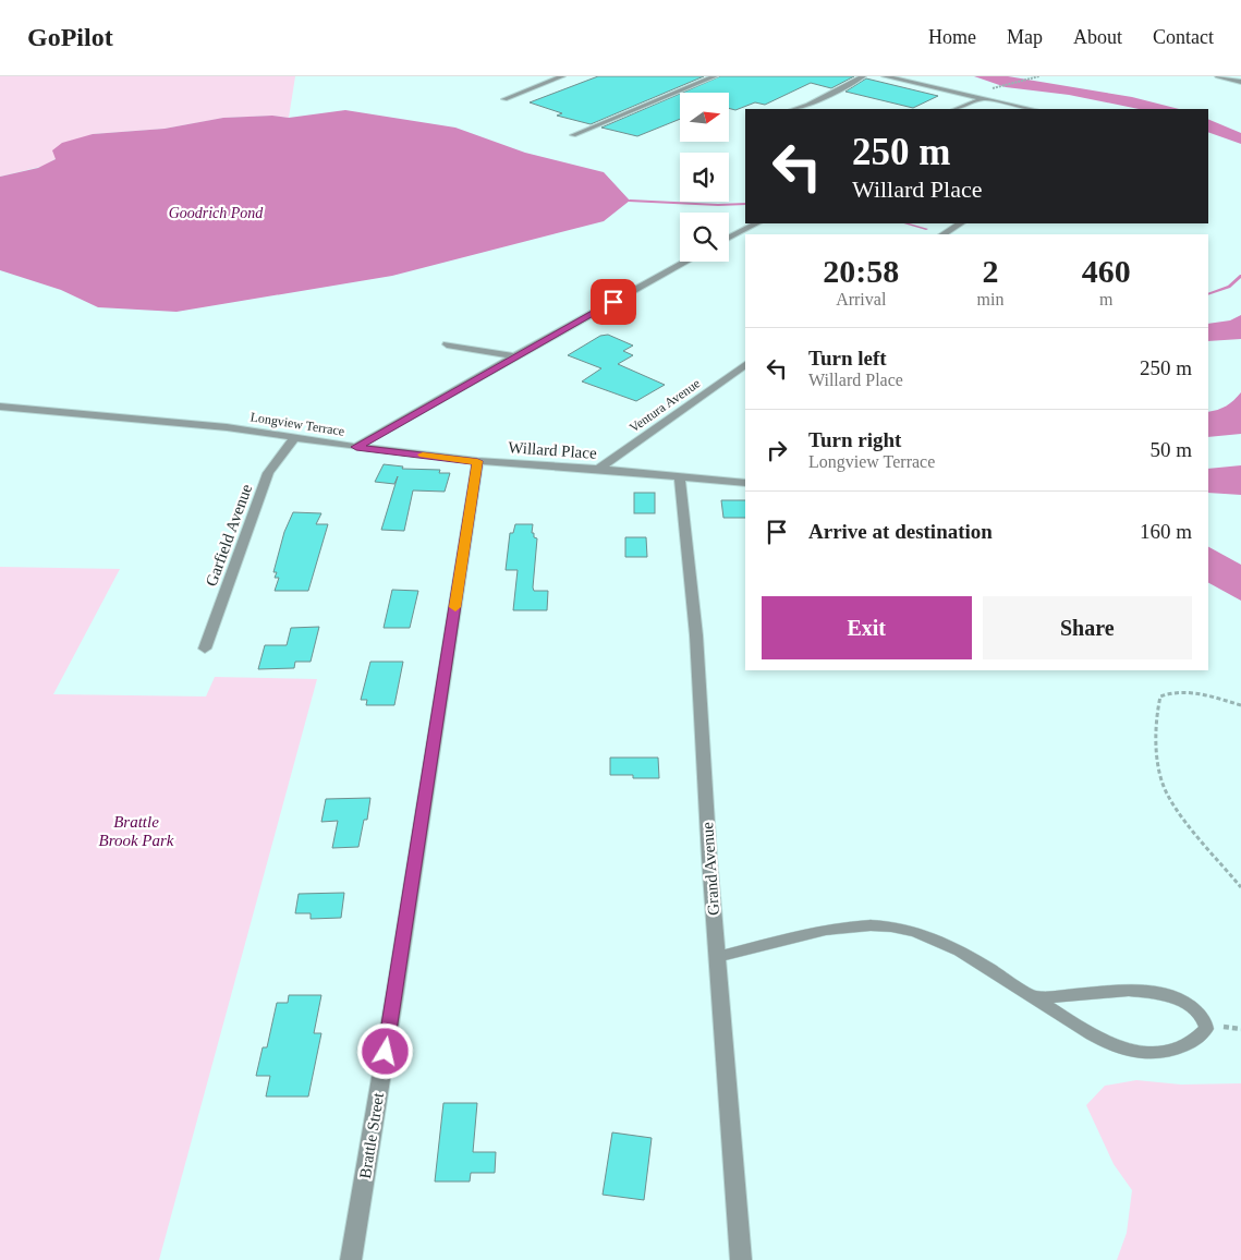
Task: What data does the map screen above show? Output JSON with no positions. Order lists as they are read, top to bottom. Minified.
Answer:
{"streets":{"street":["Ventura Avenue","Longview Terrace","Willard Place","Garfield Avenue","Grand Avenue","Brattle Street"]},"crossings":[["Ventura Avenue","Willard Place"],["Longview Terrace","Willard Place"],["Longview Terrace","Garfield Avenue"],["Willard Place","Grand Avenue"],["Willard Place","Brattle Street"]],"water":["Goodrich Pond"],"parks":["Brattle Brook Park"],"north":"right","page":{"header":"GoPilot","nav":["Home","Map","About","Contact"],"turn":["250 m","Willard Place"],"eta":["20:58","Arrival","2","min","460","m"],"list":[{"name":"Turn left","note":"Willard Place","value":"250 m"},{"name":"Turn right","note":"Longview Terrace","value":"50 m"},{"name":"Arrive at destination","value":"160 m"}],"buttons":["Exit","Share"]}}
